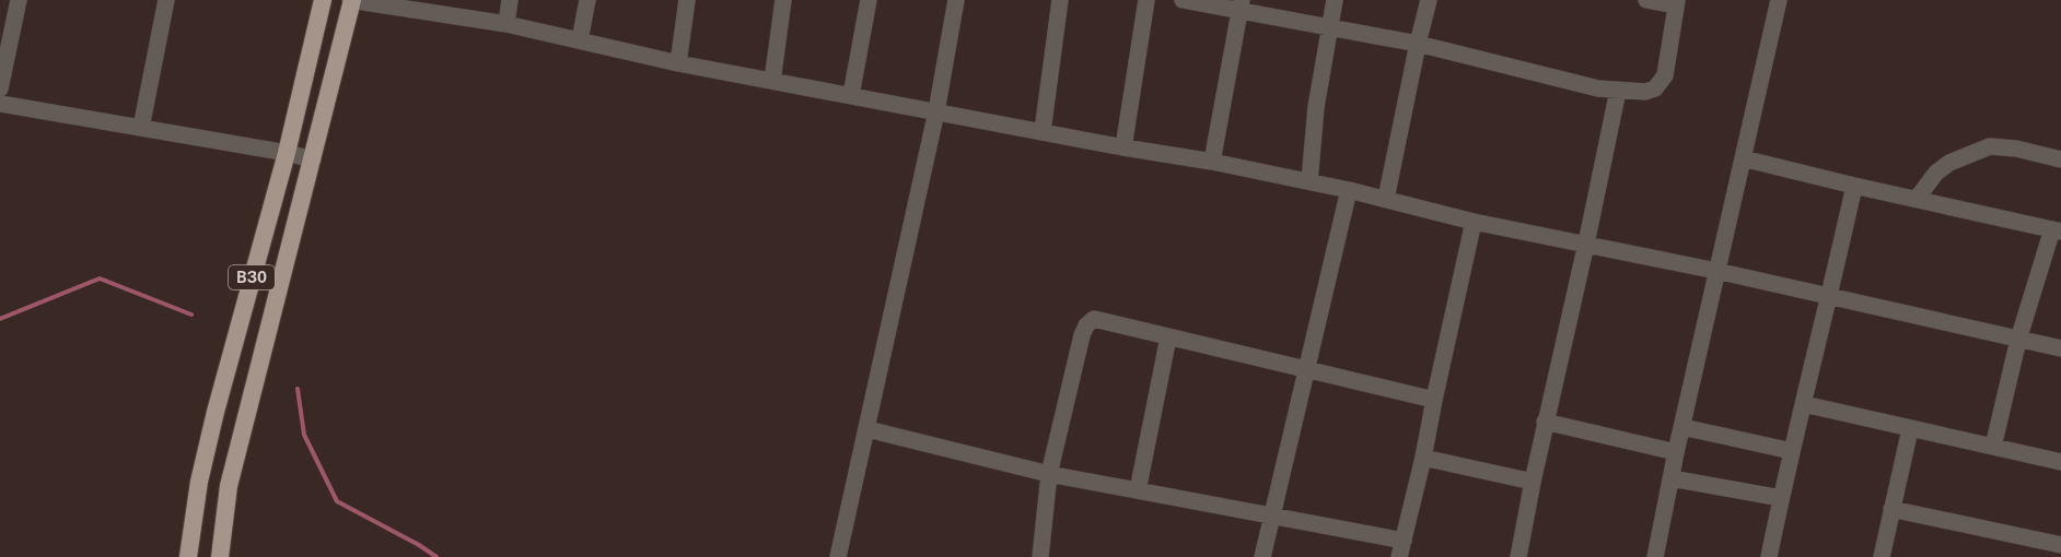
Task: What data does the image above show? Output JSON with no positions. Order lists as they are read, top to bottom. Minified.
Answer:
{"streets":{"highway":["B30"]}}
